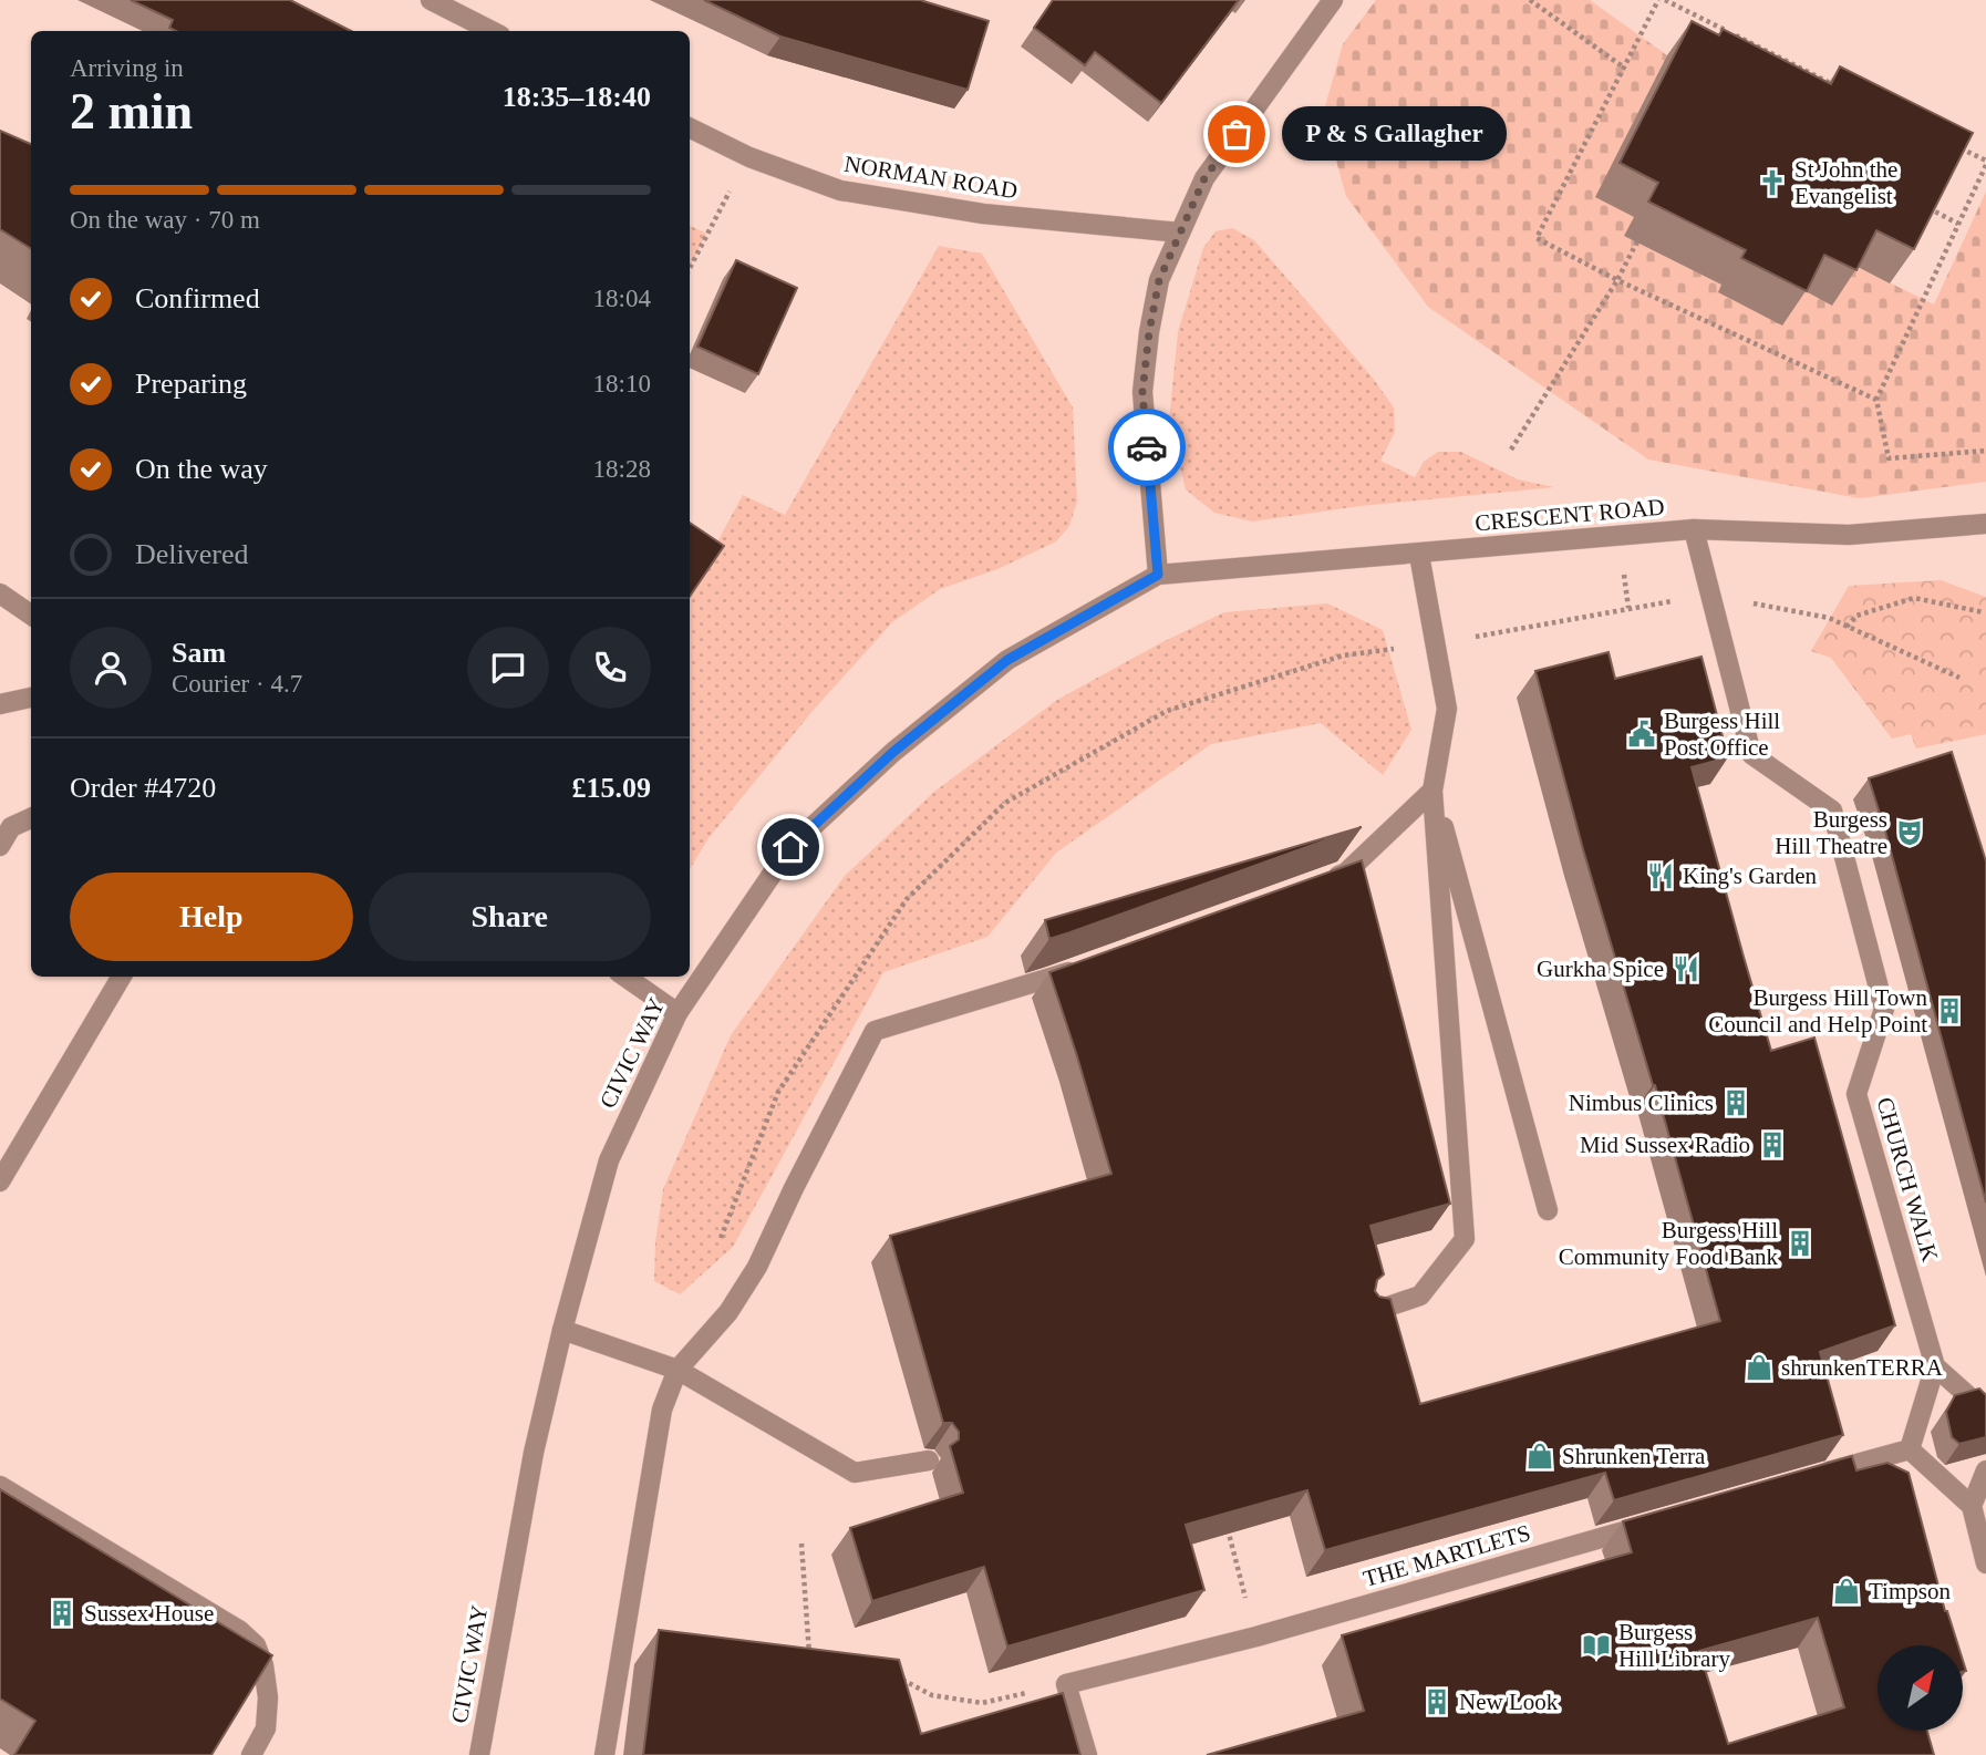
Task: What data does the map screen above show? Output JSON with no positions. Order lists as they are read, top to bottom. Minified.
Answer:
{"streets":{"street":["NORMAN ROAD","CRESCENT ROAD","CIVIC WAY","CHURCH WALK","THE MARTLETS"]},"crossings":[["CRESCENT ROAD","CIVIC WAY"],["CRESCENT ROAD","CHURCH WALK"]],"places":{"other":["P & S Gallagher"],"church":["St John the Evangelist"],"public building":["Burgess Hill Post Office"],"theatre":["Burgess Hill Theatre"],"restaurant":["King's Garden","Gurkha Spice"],"building":["Burgess Hill Town Council and Help Point","Nimbus Clinics","Mid Sussex Radio","Burgess Hill Community Food Bank","Sussex House","New Look"],"shop":["shrunkenTERRA","Shrunken Terra","Timpson"],"library":["Burgess Hill Library"]},"north":"top right","page":{"heading":["2 min","Arriving in","18:35–18:40"],"panel":["Sam","Courier · 4.7","Order #4720","£15.09"],"bubble":"P & S Gallagher","bar":"On the way · 70 m","list":[["Confirmed","18:04"],["Preparing","18:10"],["On the way","18:28"],"Delivered"],"buttons":["Help","Share"]}}
